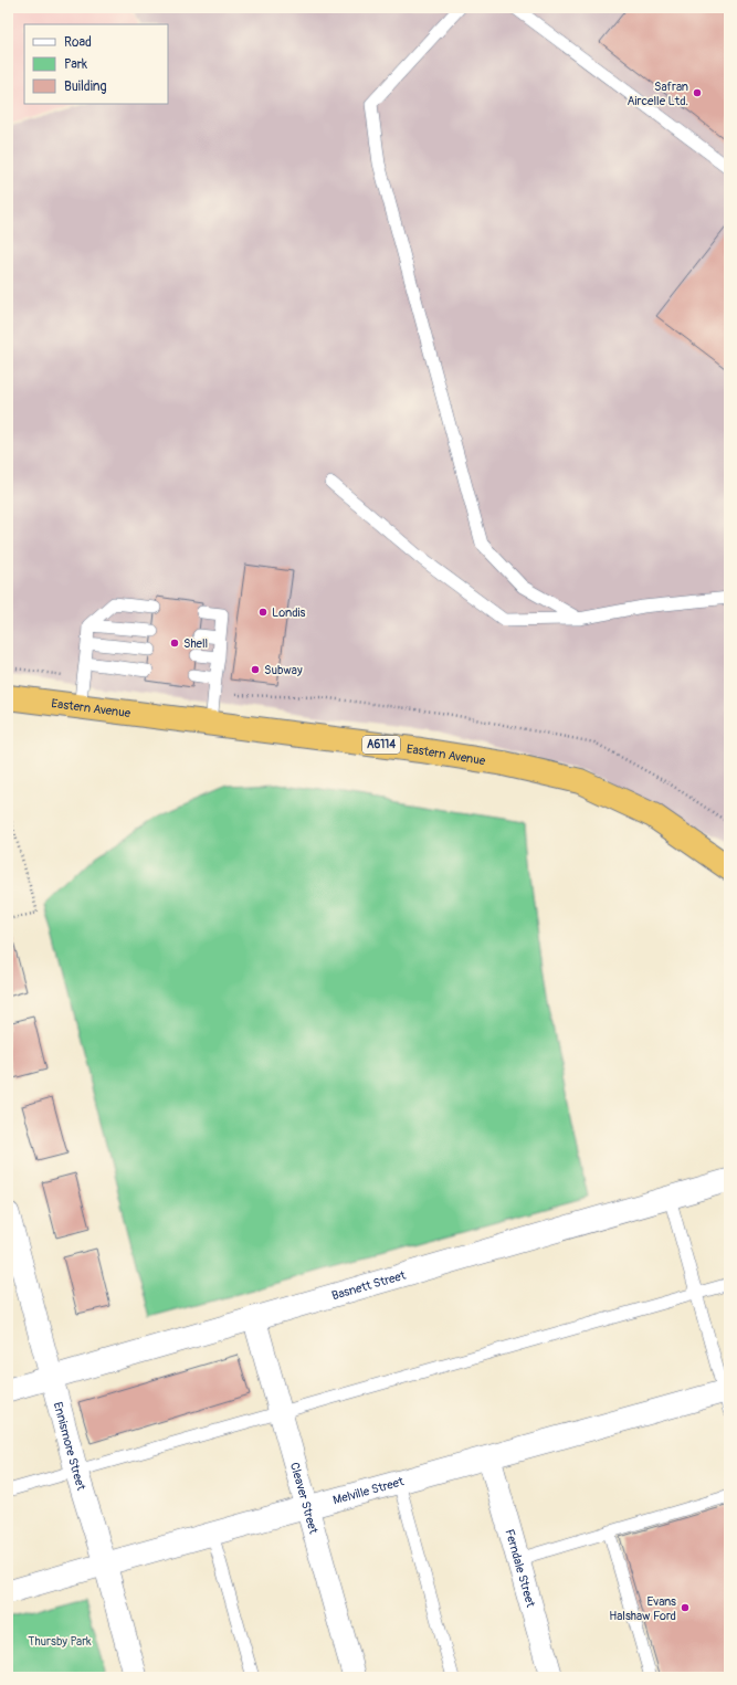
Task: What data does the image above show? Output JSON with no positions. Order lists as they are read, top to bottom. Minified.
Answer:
{"streets":{"highway":["Eastern Avenue","A6114"],"street":["Basnett Street","Ennismore Street","Melville Street","Cleaver Street","Ferndale Street"]},"crossings":[["Basnett Street","Ennismore Street"],["Basnett Street","Cleaver Street"],["Ennismore Street","Melville Street"],["Melville Street","Cleaver Street"],["Melville Street","Ferndale Street"]],"parks":["Thursby Park"],"places":["Safran Aircelle Ltd.","Londis","Shell","Subway","Evans Halshaw Ford"],"legend":["Road","Park","Building"]}
